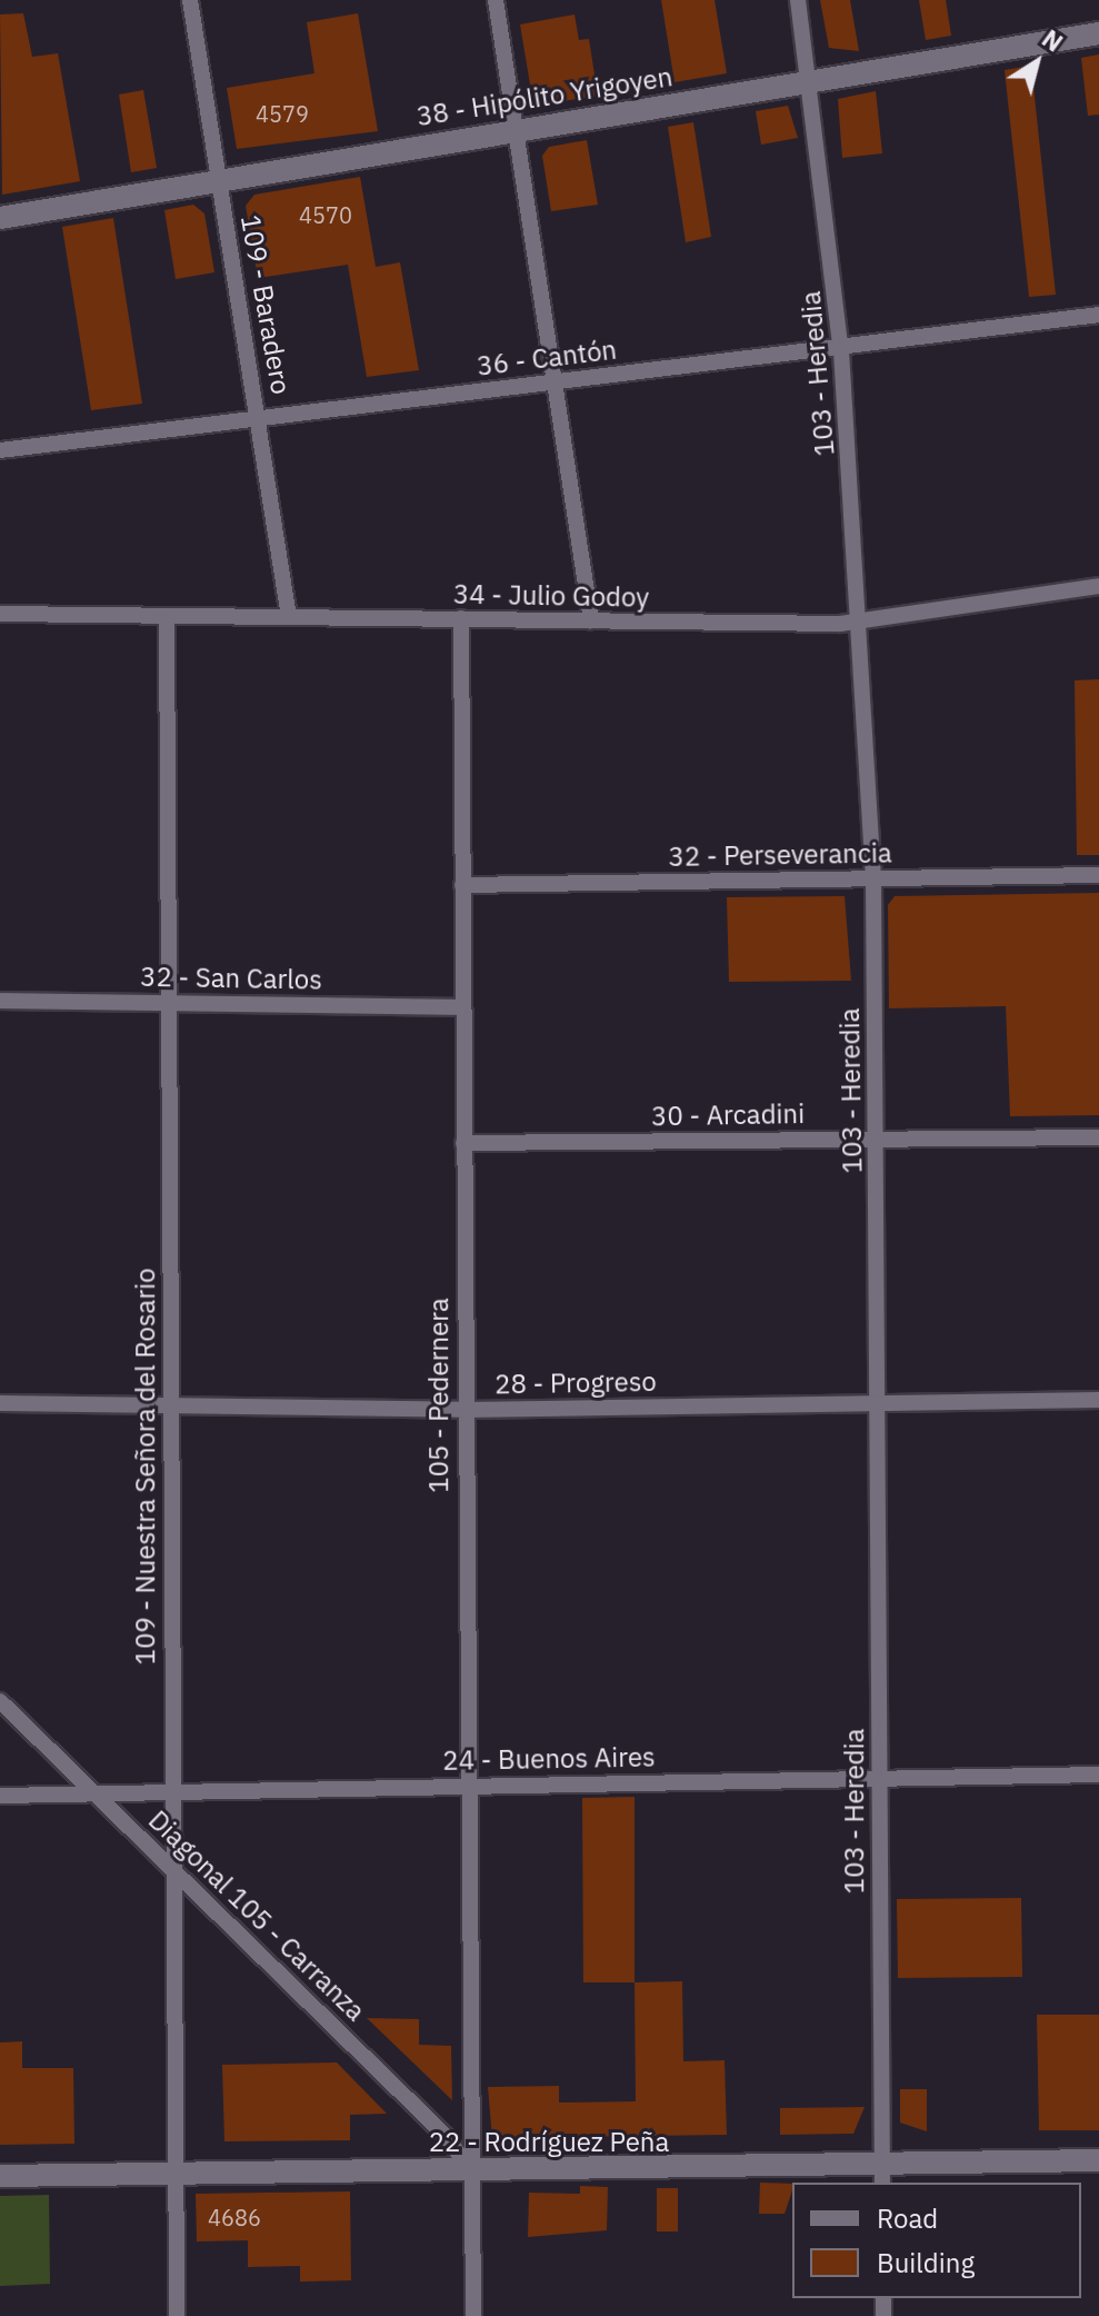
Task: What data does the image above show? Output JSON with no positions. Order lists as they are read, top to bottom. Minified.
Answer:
{"streets":{"street":["38 - Hipólito Yrigoyen","109 - Baradero","36 - Cantón","103 - Heredia","34 - Julio Godoy","32 - Perseverancia","32 - San Carlos","30 - Arcadini","28 - Progreso","105 - Pedernera","109 - Nuestra Señora del Rosario","24 - Buenos Aires","Diagonal 105 - Carranza","22 - Rodríguez Peña"]},"crossings":[["38 - Hipólito Yrigoyen","109 - Baradero"],["38 - Hipólito Yrigoyen","103 - Heredia"],["109 - Baradero","36 - Cantón"],["109 - Baradero","34 - Julio Godoy"],["36 - Cantón","103 - Heredia"],["103 - Heredia","34 - Julio Godoy"],["103 - Heredia","32 - Perseverancia"],["103 - Heredia","30 - Arcadini"],["103 - Heredia","28 - Progreso"],["103 - Heredia","24 - Buenos Aires"],["103 - Heredia","22 - Rodríguez Peña"],["34 - Julio Godoy","105 - Pedernera"],["34 - Julio Godoy","109 - Nuestra Señora del Rosario"],["32 - Perseverancia","105 - Pedernera"],["32 - San Carlos","105 - Pedernera"],["32 - San Carlos","109 - Nuestra Señora del Rosario"],["30 - Arcadini","105 - Pedernera"],["28 - Progreso","105 - Pedernera"],["28 - Progreso","109 - Nuestra Señora del Rosario"],["105 - Pedernera","24 - Buenos Aires"],["105 - Pedernera","Diagonal 105 - Carranza"],["105 - Pedernera","22 - Rodríguez Peña"],["109 - Nuestra Señora del Rosario","24 - Buenos Aires"],["109 - Nuestra Señora del Rosario","Diagonal 105 - Carranza"],["109 - Nuestra Señora del Rosario","22 - Rodríguez Peña"],["24 - Buenos Aires","Diagonal 105 - Carranza"],["Diagonal 105 - Carranza","22 - Rodríguez Peña"]],"house_numbers":["4579","4570","4686"],"legend":["Road","Building"],"north":"top right"}
